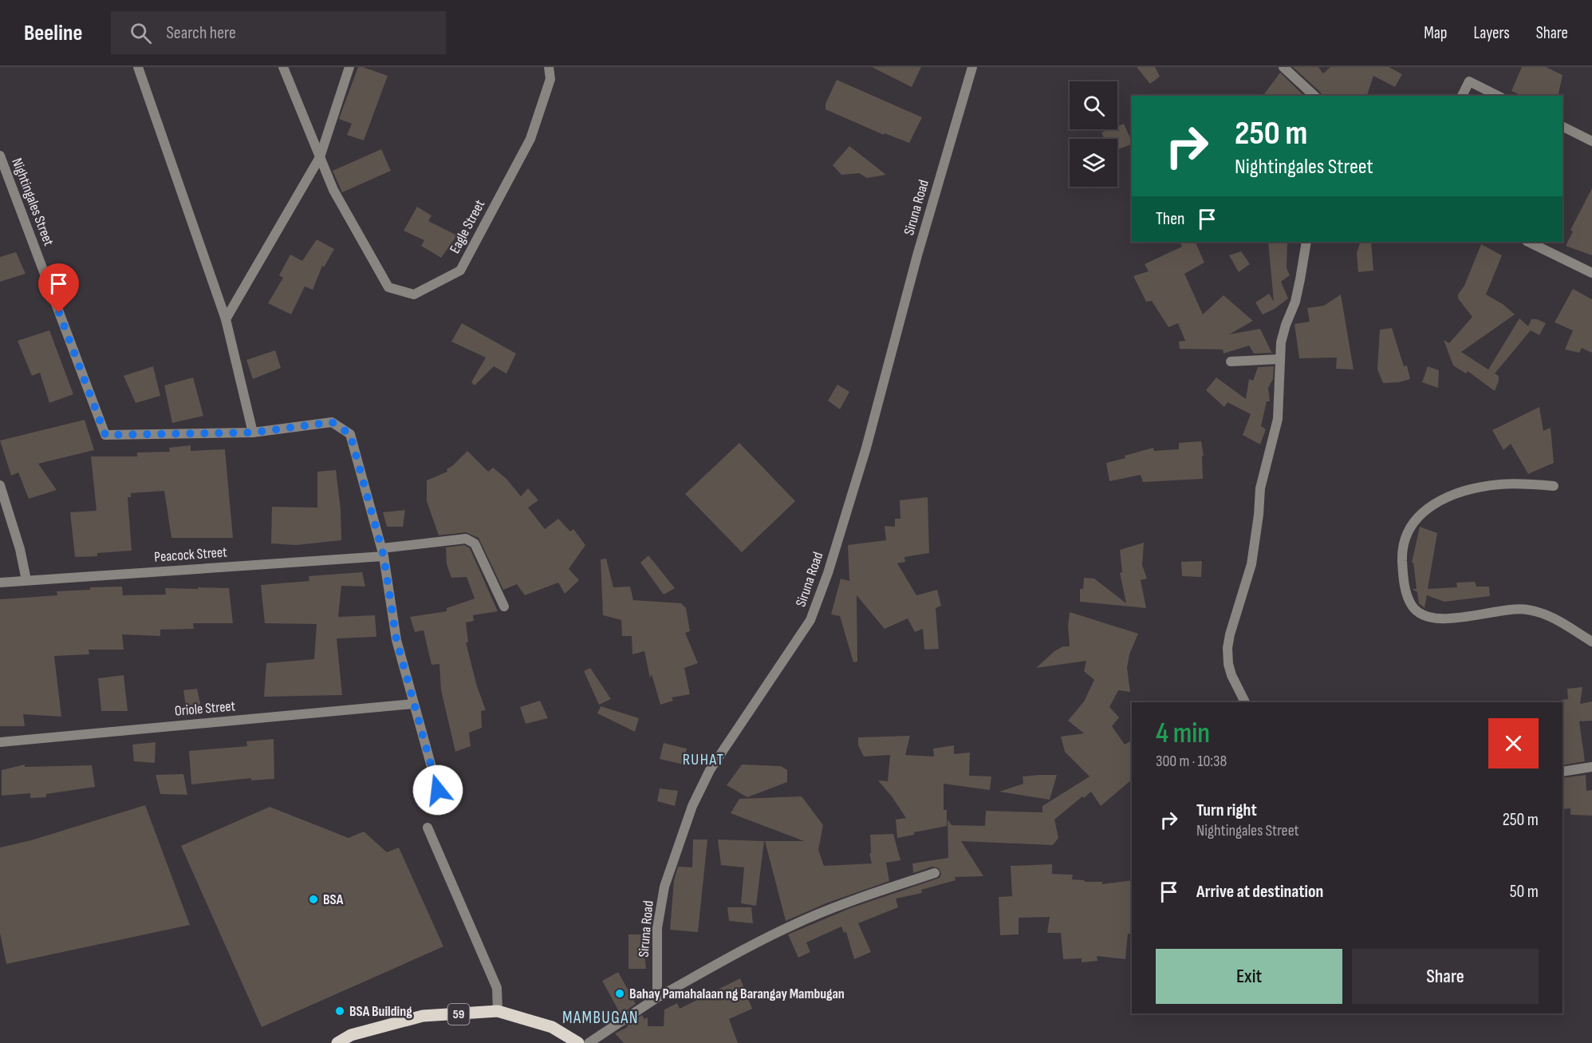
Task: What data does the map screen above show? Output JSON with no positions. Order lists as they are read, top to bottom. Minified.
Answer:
{"streets":{"main road":["59"],"street":["Nightingales Street","Siruna Road","Eagle Street","Peacock Street","Oriole Street"]},"crossings":[["Nightingales Street","Peacock Street"],["Nightingales Street","Oriole Street"]],"districts":["RUHAT","MAMBUGAN"],"places":["BSA","Bahay Pamahalaan ng Barangay Mambugan","BSA Building"],"page":{"header":"Beeline","search":"Search here","nav":["Map","Layers","Share"],"turn":["250 m","Nightingales Street"],"then":"Then","heading":["4 min","300 m · 10:38"],"list":[{"name":"Turn right","note":"Nightingales Street","value":"250 m"},{"name":"Arrive at destination","value":"50 m"}],"buttons":["Exit","Share"]}}
